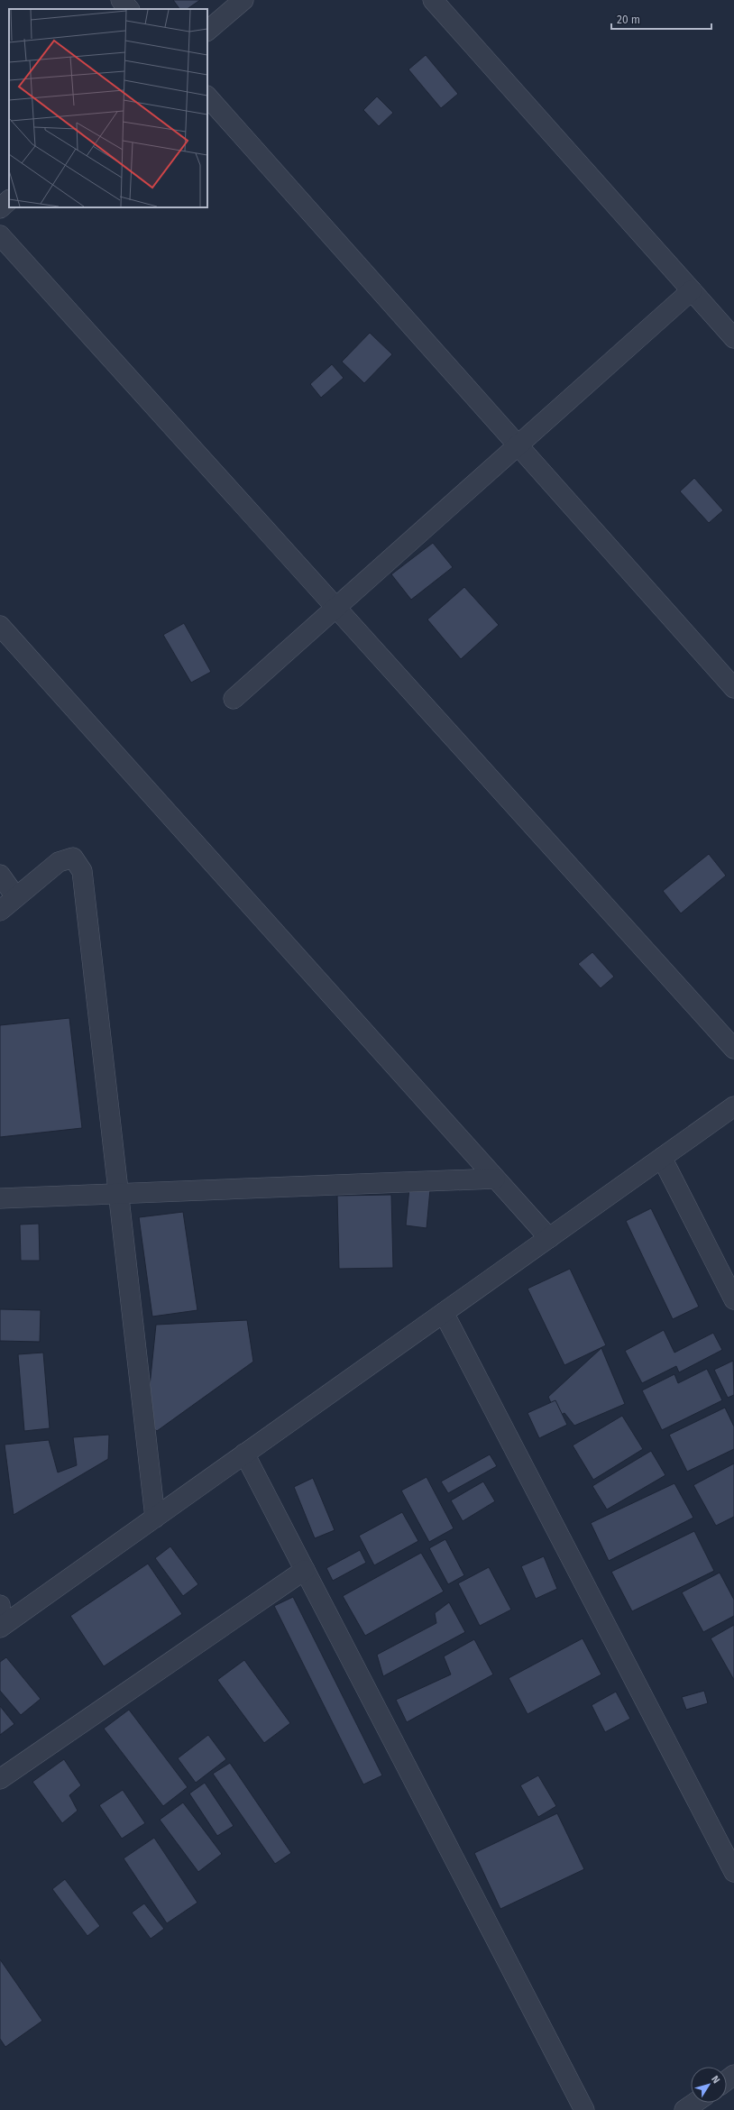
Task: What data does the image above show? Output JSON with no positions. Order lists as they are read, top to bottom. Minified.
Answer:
{"scale_bar":"20 m","north":"top right"}
